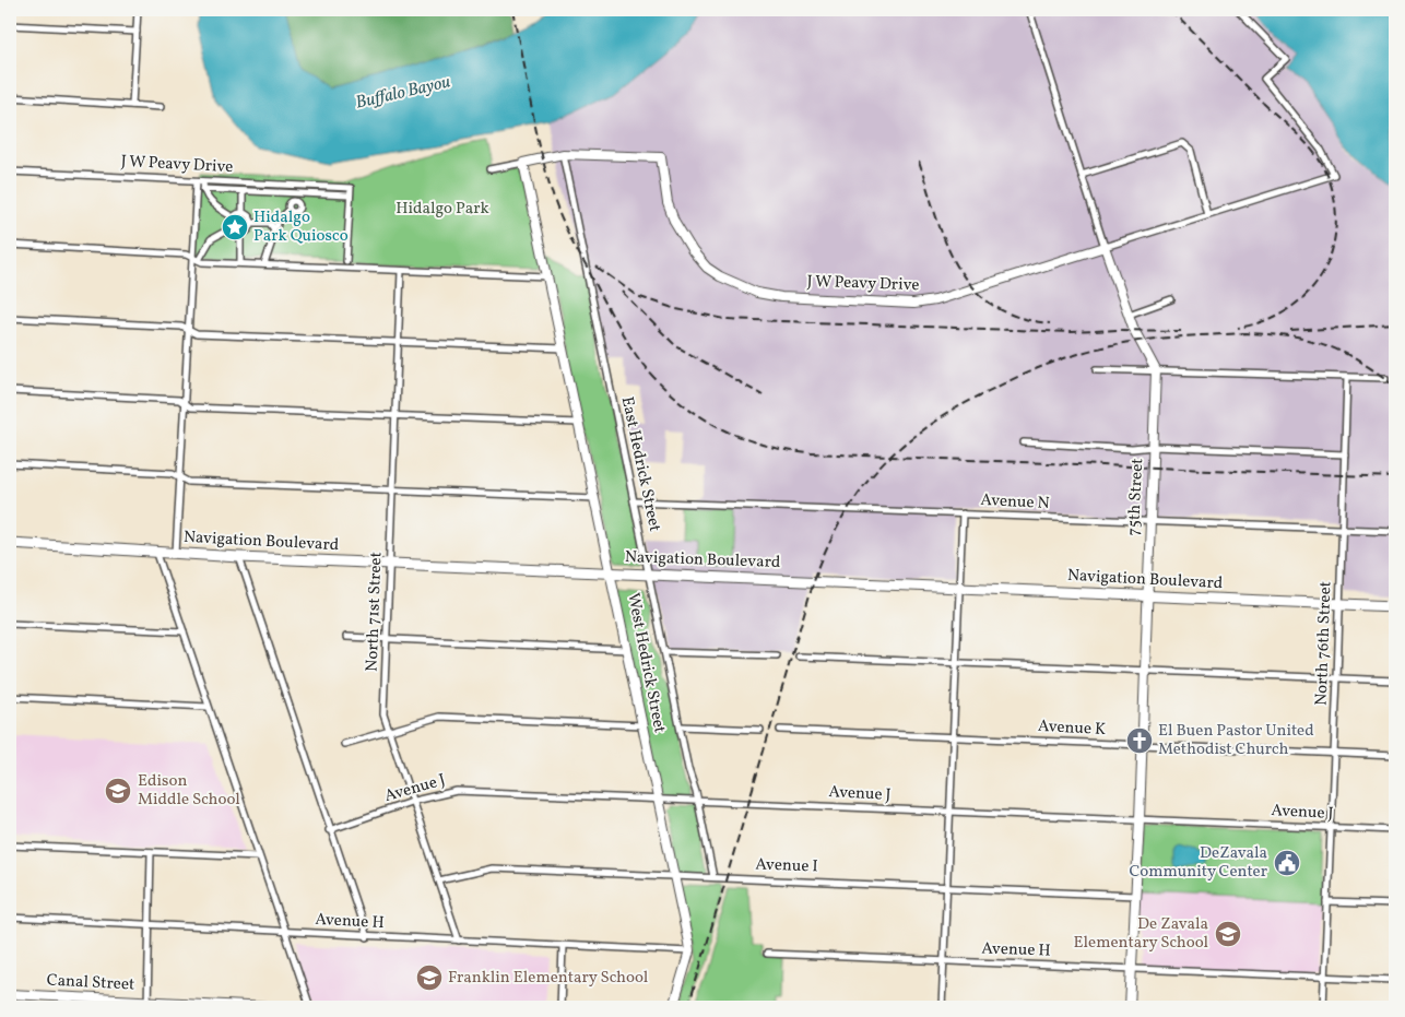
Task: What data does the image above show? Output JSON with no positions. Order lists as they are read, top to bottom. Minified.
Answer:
{"streets":{"main road":["Navigation Boulevard"],"street":["J W Peavy Drive","East Hedrick Street","75th Street","Avenue N","North 71st Street","North 76th Street","West Hedrick Street","Avenue K","Avenue J","Avenue I","Avenue H","Canal Street"]},"crossings":[["J W Peavy Drive","East Hedrick Street"],["J W Peavy Drive","West Hedrick Street"],["East Hedrick Street","Avenue N"],["East Hedrick Street","Navigation Boulevard"],["East Hedrick Street","Avenue J"],["East Hedrick Street","Avenue I"],["75th Street","Avenue N"],["75th Street","Navigation Boulevard"],["75th Street","Avenue K"],["75th Street","Avenue J"],["75th Street","Avenue I"],["75th Street","Avenue H"],["Avenue N","North 76th Street"],["Navigation Boulevard","North 71st Street"],["Navigation Boulevard","North 76th Street"],["Navigation Boulevard","West Hedrick Street"],["North 71st Street","Avenue J"],["North 71st Street","Avenue I"],["North 71st Street","Avenue H"],["North 76th Street","Avenue K"],["North 76th Street","Avenue J"],["North 76th Street","Avenue H"],["West Hedrick Street","Avenue J"],["West Hedrick Street","Avenue I"],["West Hedrick Street","Avenue H"]],"water":["Buffalo Bayou"],"parks":["Hidalgo Park"],"places":{"place":["Hidalgo Park Quiosco"],"church":["El Buen Pastor United Methodist Church"],"school or university":["Edison Middle School","De Zavala Elementary School","Franklin Elementary School"],"public building":["DeZavala Community Center"]}}
